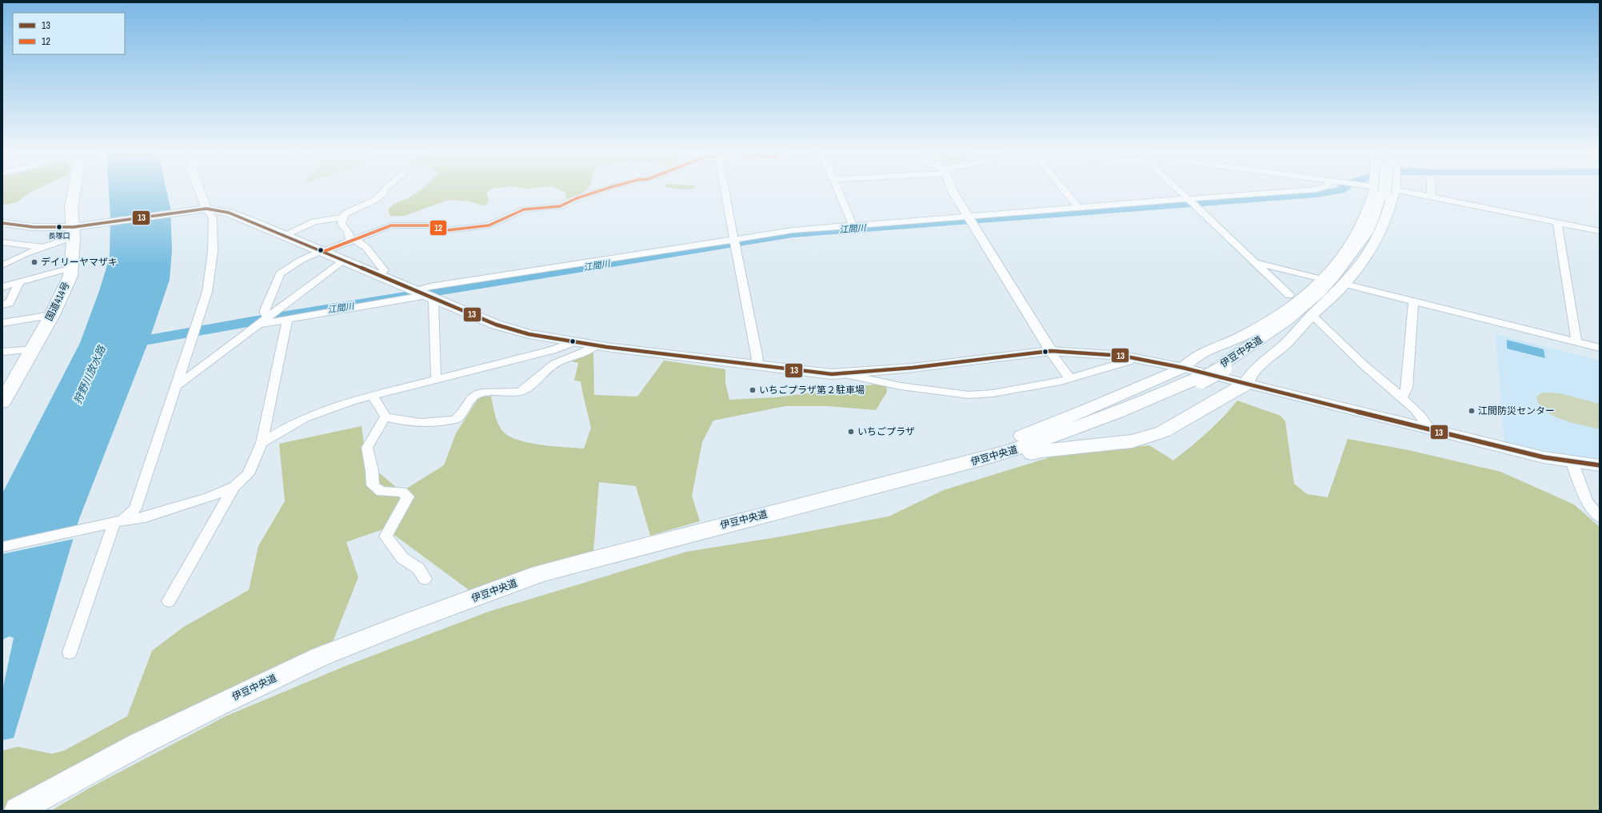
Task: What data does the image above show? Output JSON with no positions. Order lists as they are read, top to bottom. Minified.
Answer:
{"streets":{"highway":["国道414号","伊豆中央道"]},"water":["江間川","狩野川放水路"],"places":["長塚口","デイリーヤマザキ","いちごプラザ第２駐車場","江間防災センター","いちごプラザ"],"lines":["transit line 12","transit line 13"],"legend":["13","12"]}
